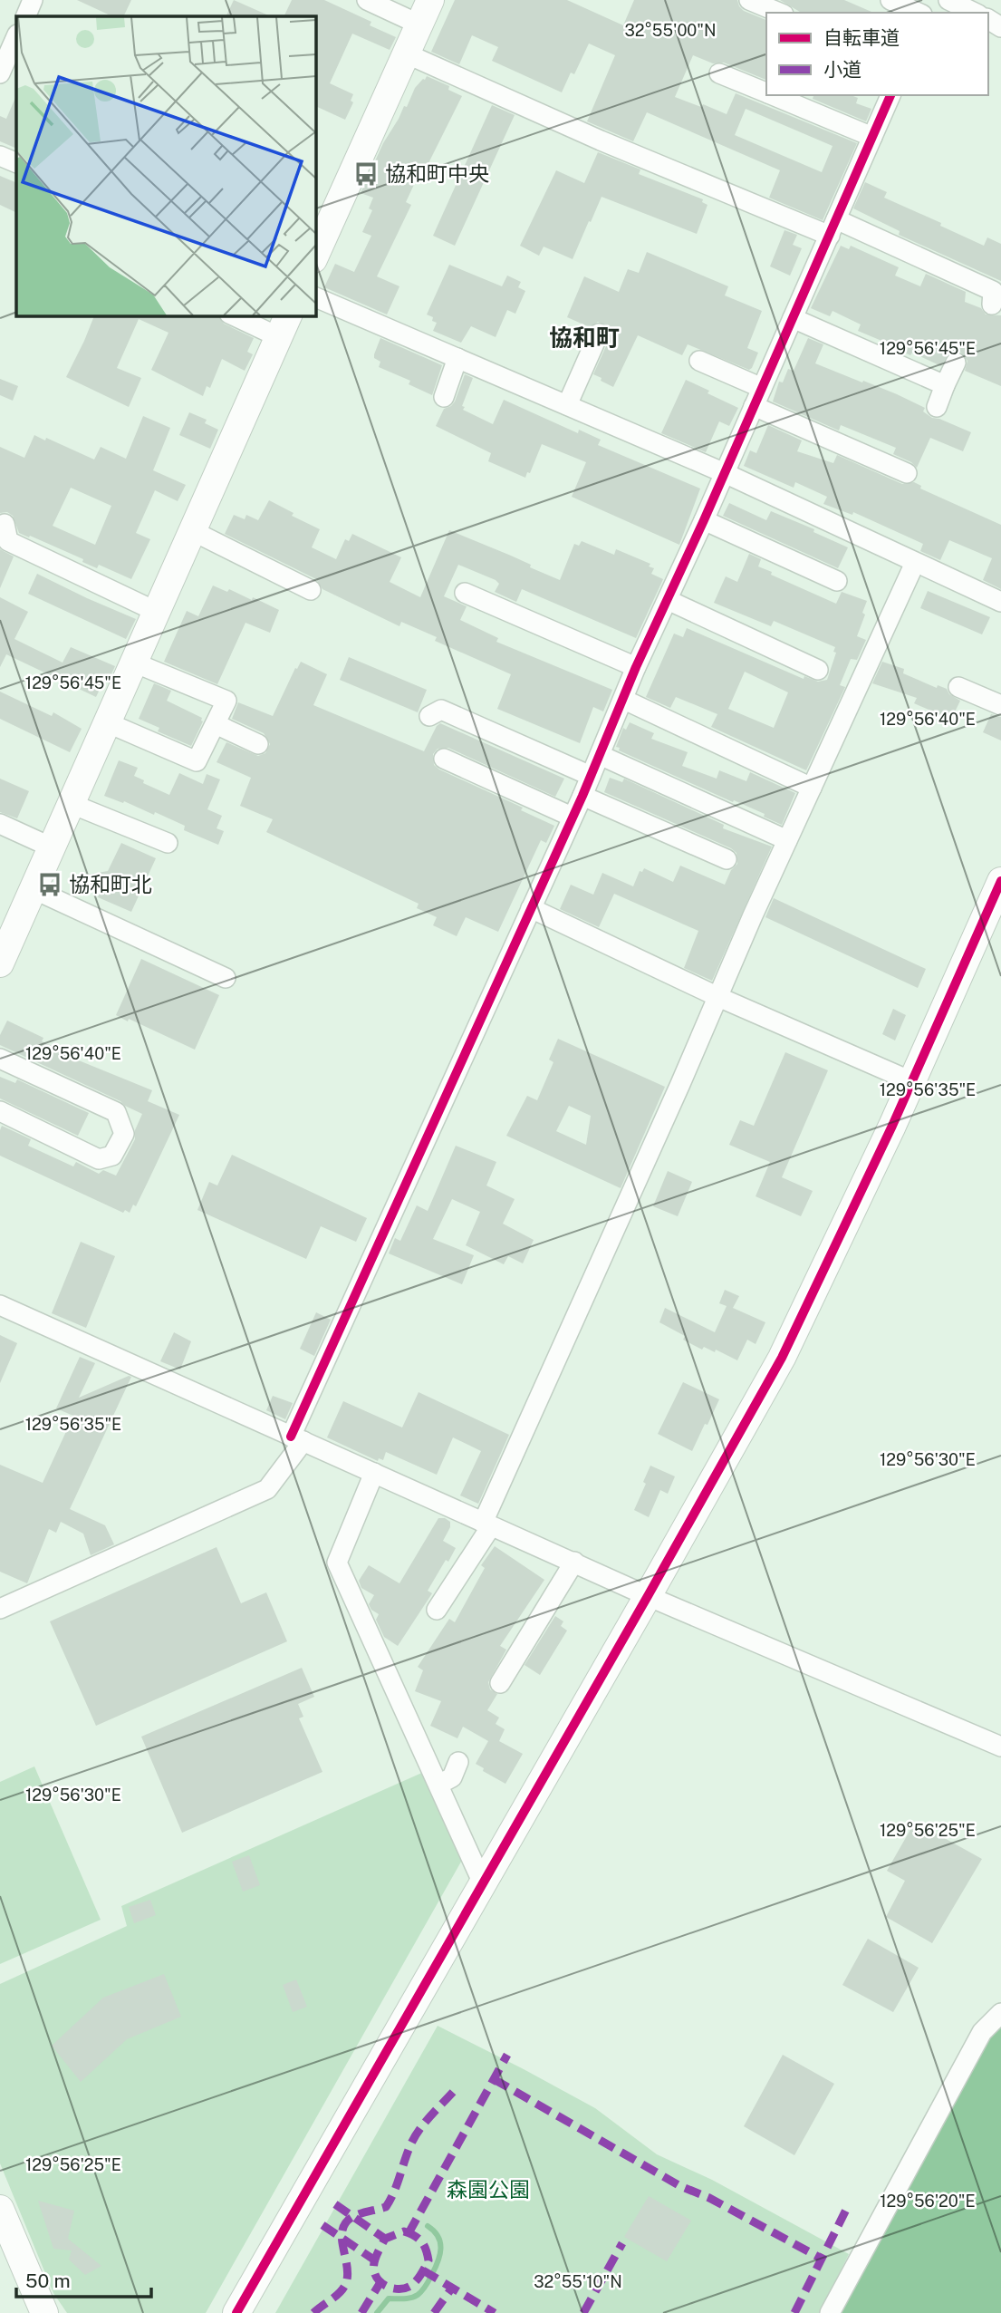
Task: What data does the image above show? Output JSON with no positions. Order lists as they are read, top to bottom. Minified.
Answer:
{"districts":["協和町"],"parks":["森園公園"],"places":{"bus stop":["協和町中央","協和町北"]},"legend":["自転車道","小道"],"scale_bar":"50 m","coordinates":["32°55'00\"N","129°56'45\"E","129°56'40\"E","129°56'35\"E","129°56'30\"E","129°56'25\"E","129°56'20\"E","32°55'10\"N"]}
